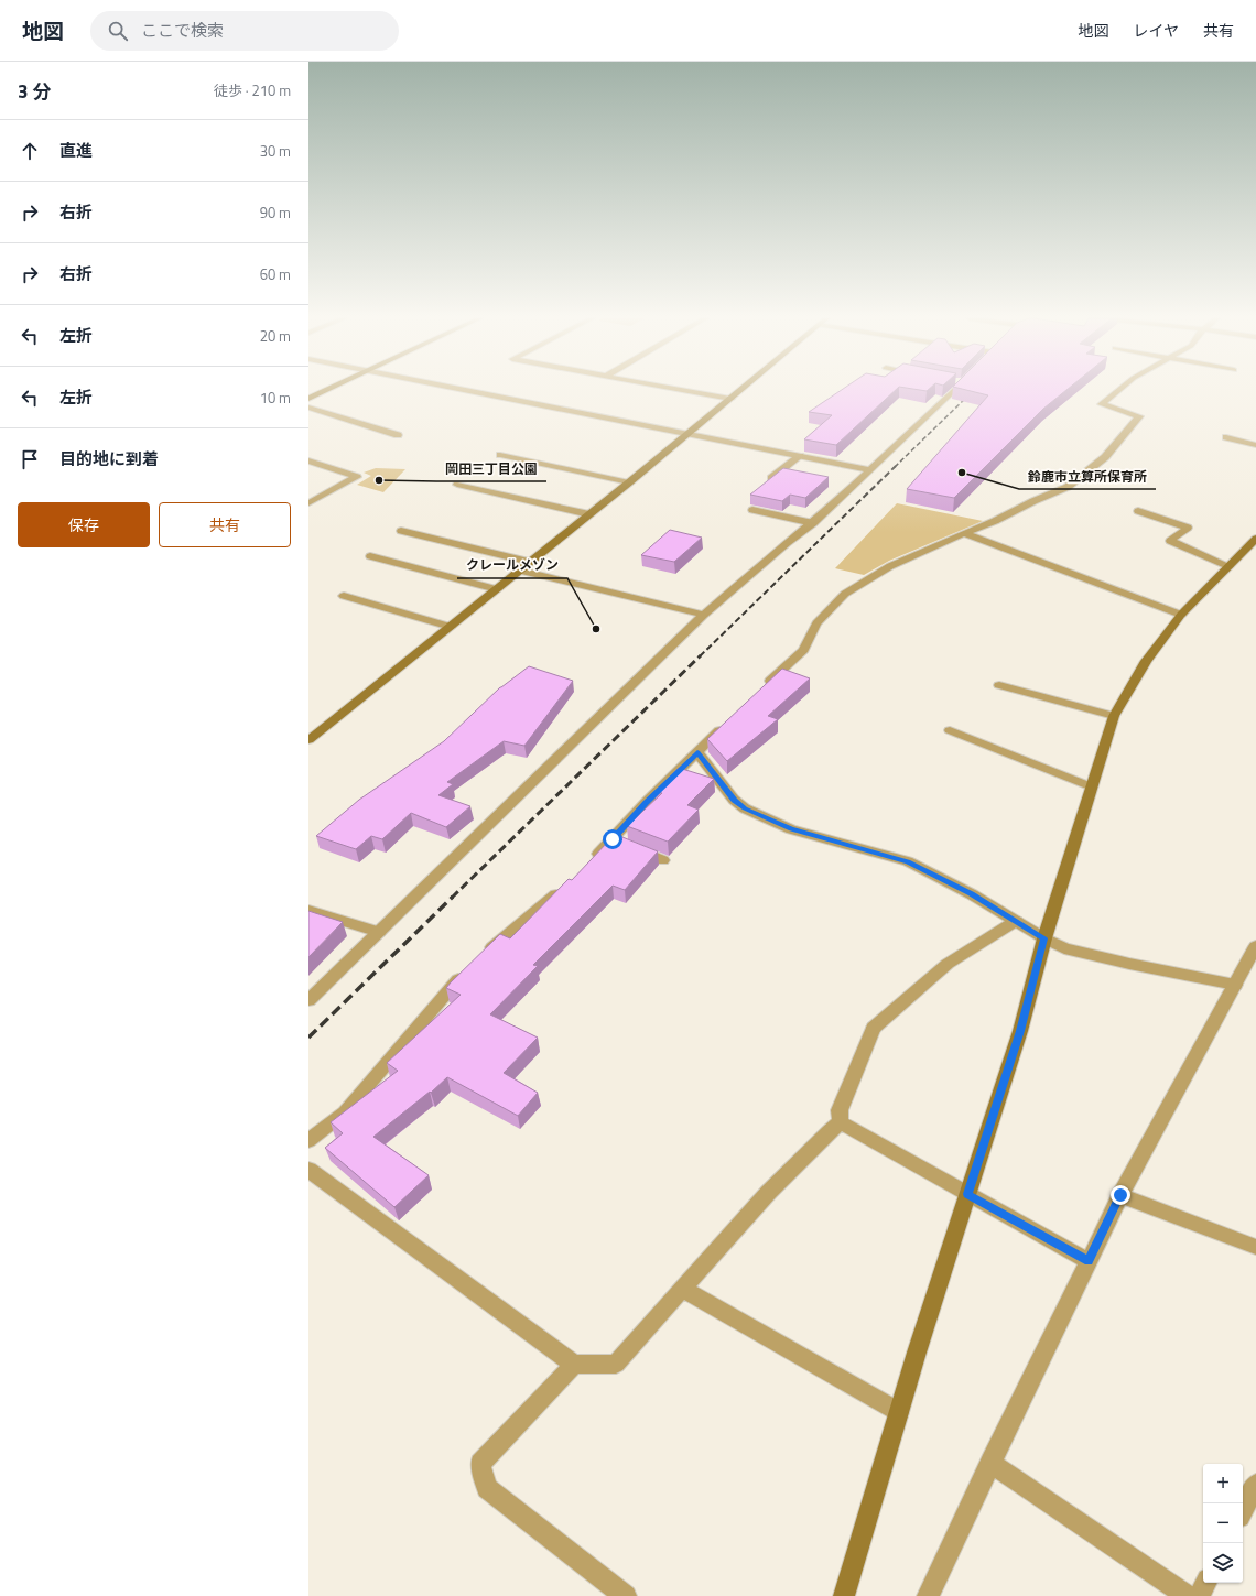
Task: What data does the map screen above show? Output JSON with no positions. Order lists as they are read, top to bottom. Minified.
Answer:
{"places":["鈴鹿市立算所保育所","岡田三丁目公園","クレールメゾン"],"page":{"header":"地図","search":"ここで検索","nav":["地図","レイヤ","共有"],"heading":["3 分","徒歩 · 210 m"],"list":[["直進","30 m"],["右折","90 m"],["右折","60 m"],["左折","20 m"],["左折","10 m"],"目的地に到着"],"buttons":["保存","共有"],"map_buttons":["+","−"]}}
